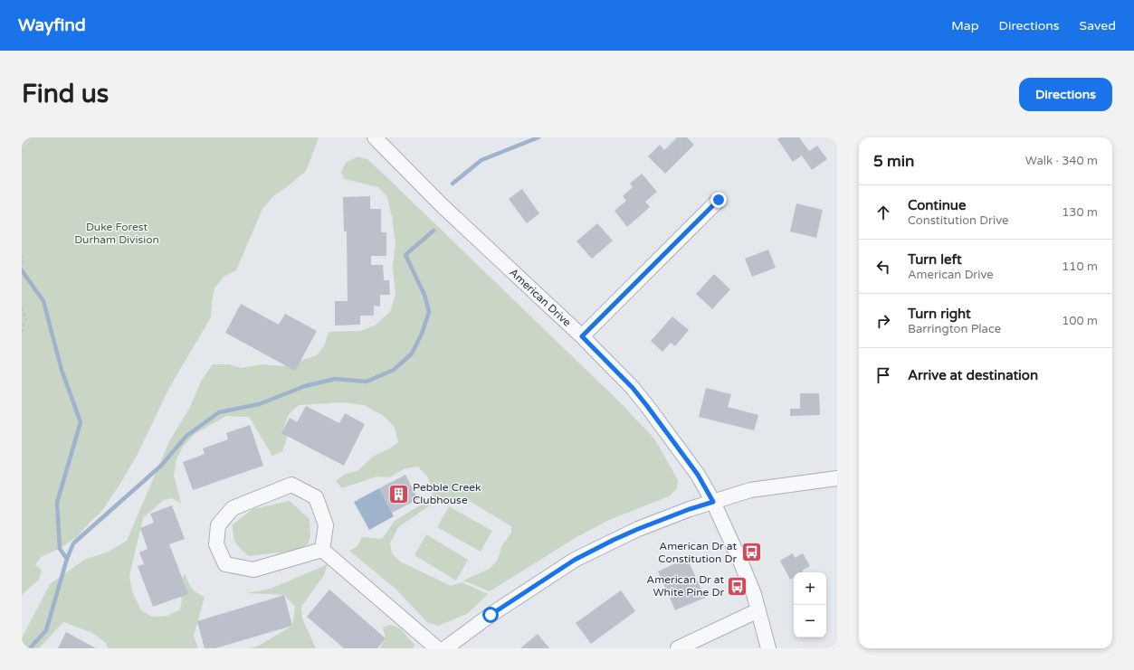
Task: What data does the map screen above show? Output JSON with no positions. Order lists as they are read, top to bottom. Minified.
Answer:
{"streets":{"street":["American Drive"]},"parks":["Duke Forest Durham Division"],"places":{"building":["Pebble Creek Clubhouse"],"bus stop":["American Dr at Constitution Dr","American Dr at White Pine Dr"]},"page":{"header":"Wayfind","nav":["Map","Directions","Saved"],"buttons":"Directions","title":"Find us","heading":["5 min","Walk · 340 m"],"list":[["Continue","Constitution Drive","130 m"],["Turn left","American Drive","110 m"],["Turn right","Barrington Place","100 m"],"Arrive at destination"],"map_buttons":["+","−"]}}
